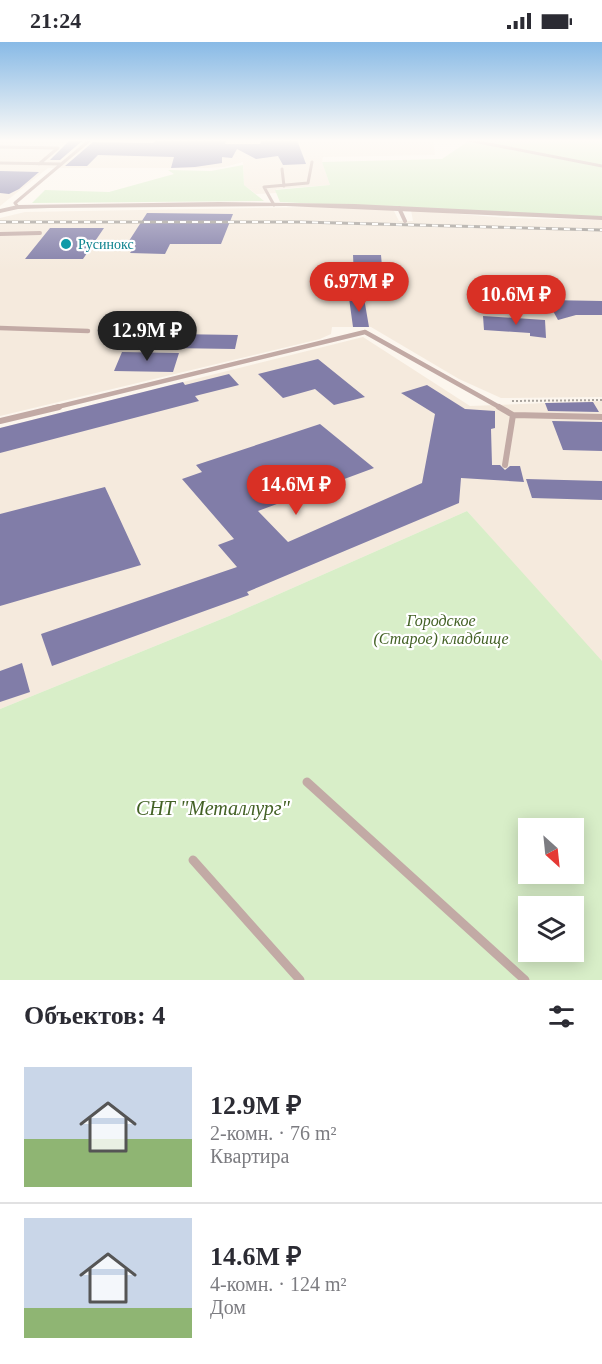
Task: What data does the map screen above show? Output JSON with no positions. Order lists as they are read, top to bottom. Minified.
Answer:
{"parks":["Городское (Старое) кладбище","СНТ \"Металлург\""],"places":["Русинокс"],"north":"bottom right","page":{"status":"21:24","price":["6.97M ₽","10.6M ₽","12.9M ₽","14.6M ₽"],"heading":"Объектов: 4","list":[{"name":"12.9M ₽","note":"2-комн. · 76 m² · Квартира"},{"name":"14.6M ₽","note":"4-комн. · 124 m² · Дом"}]}}
